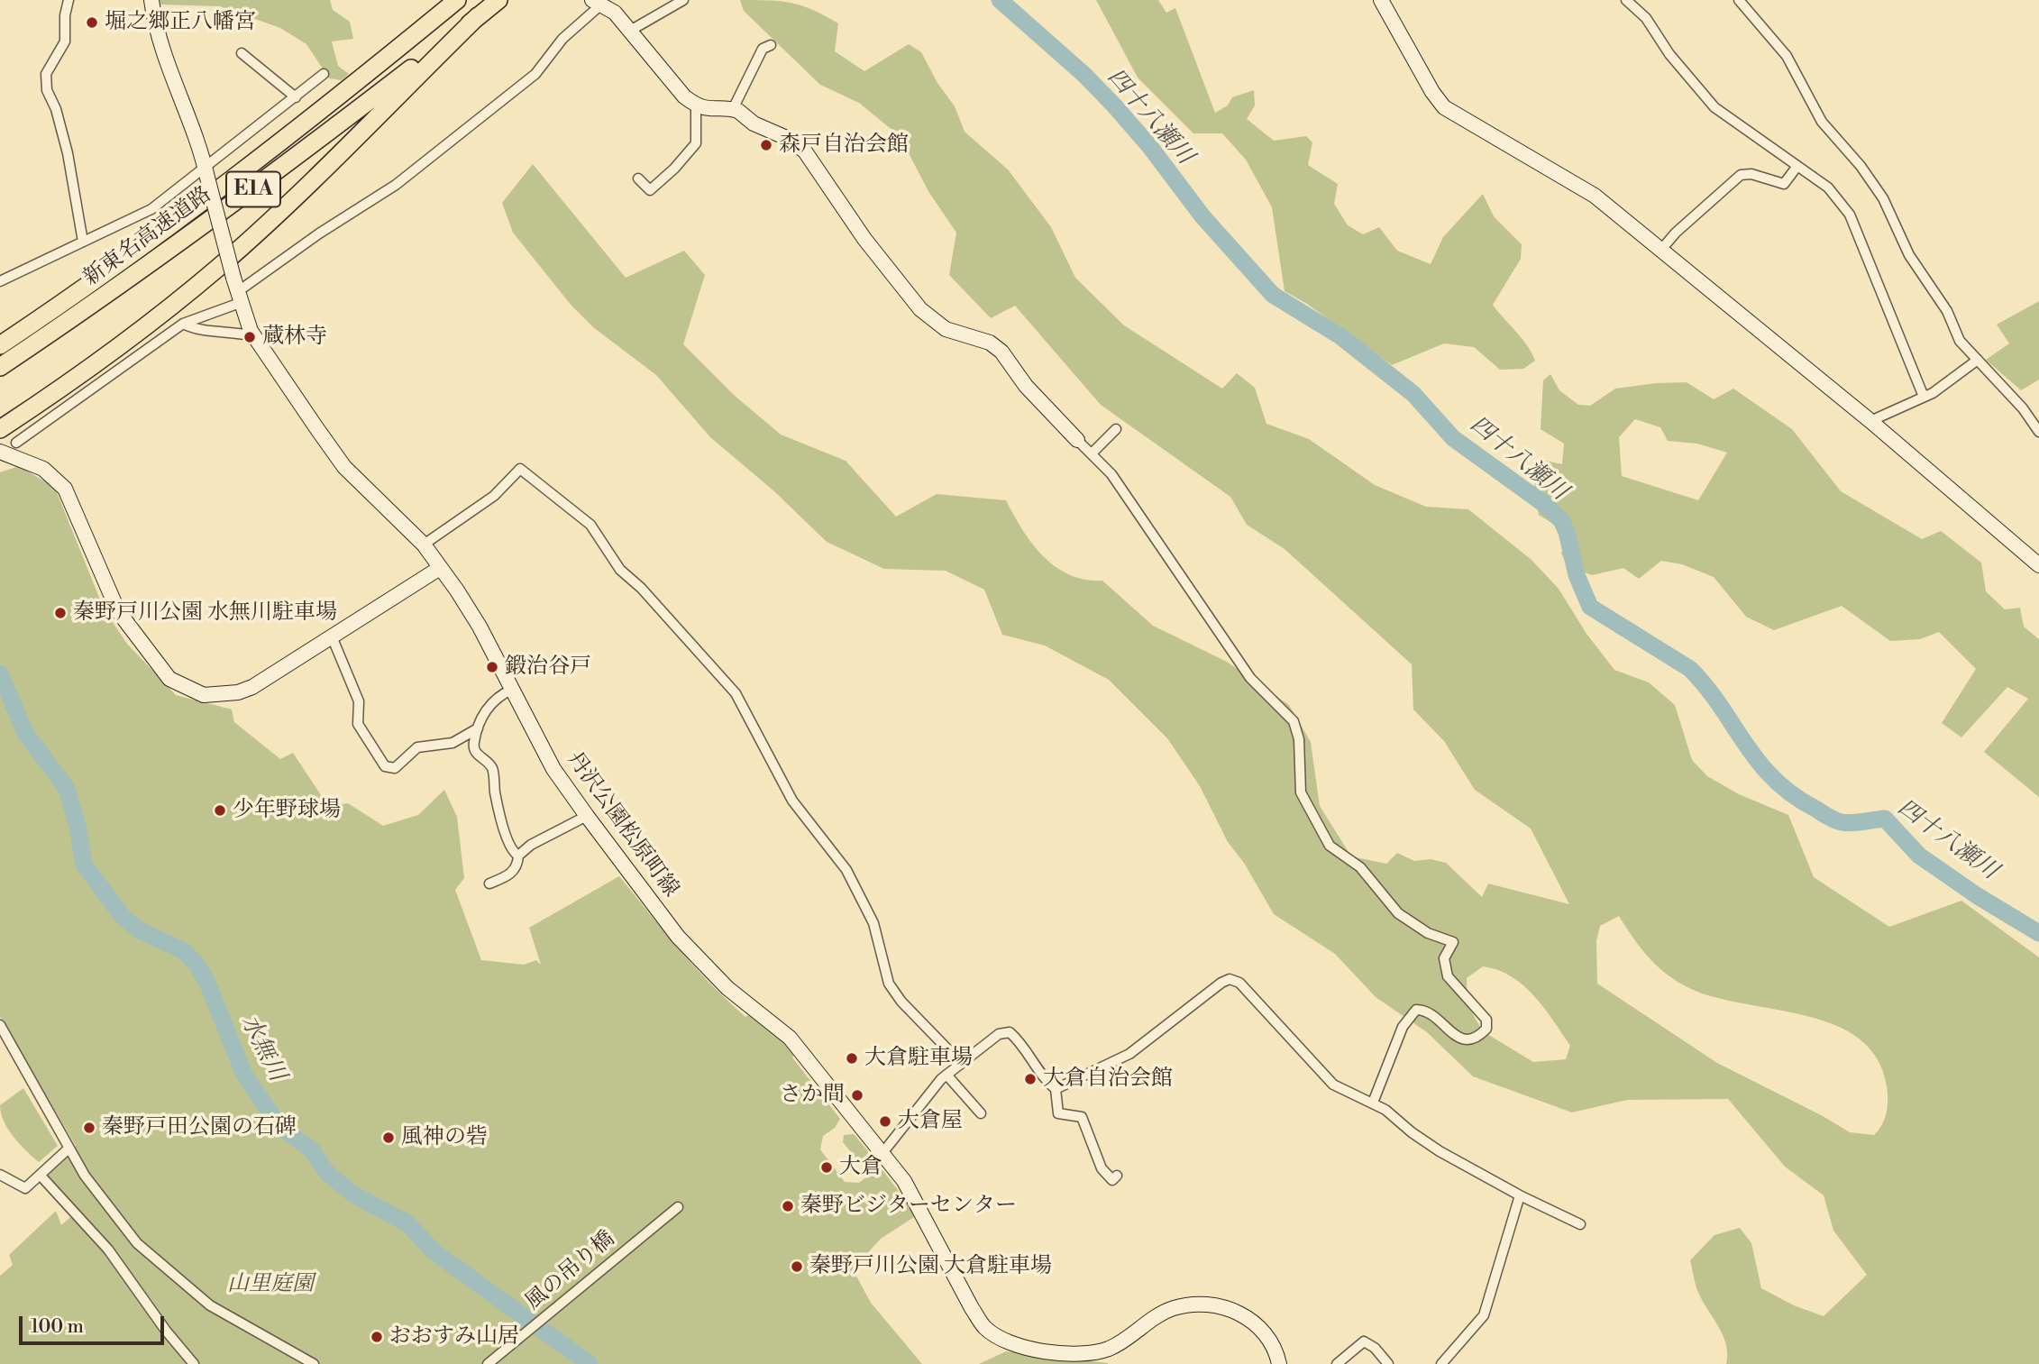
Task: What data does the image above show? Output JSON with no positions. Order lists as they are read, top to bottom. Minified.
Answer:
{"streets":{"highway":["E1A","新東名高速道路"],"street":["丹沢公園松原町線","風の吊り橋"]},"water":["四十八瀬川","水無川"],"parks":["山里庭園"],"places":["堀之郷正八幡宮","森戸自治会館","蔵林寺","秦野戸川公園 水無川駐車場","鍛治谷戸","少年野球場","大倉駐車場","大倉自治会館","さか間","大倉屋","秦野戸田公園の石碑","風神の砦","大倉","秦野ビジターセンター","秦野戸川公園 大倉駐車場","おおすみ山居"],"scale_bar":"100 m"}
